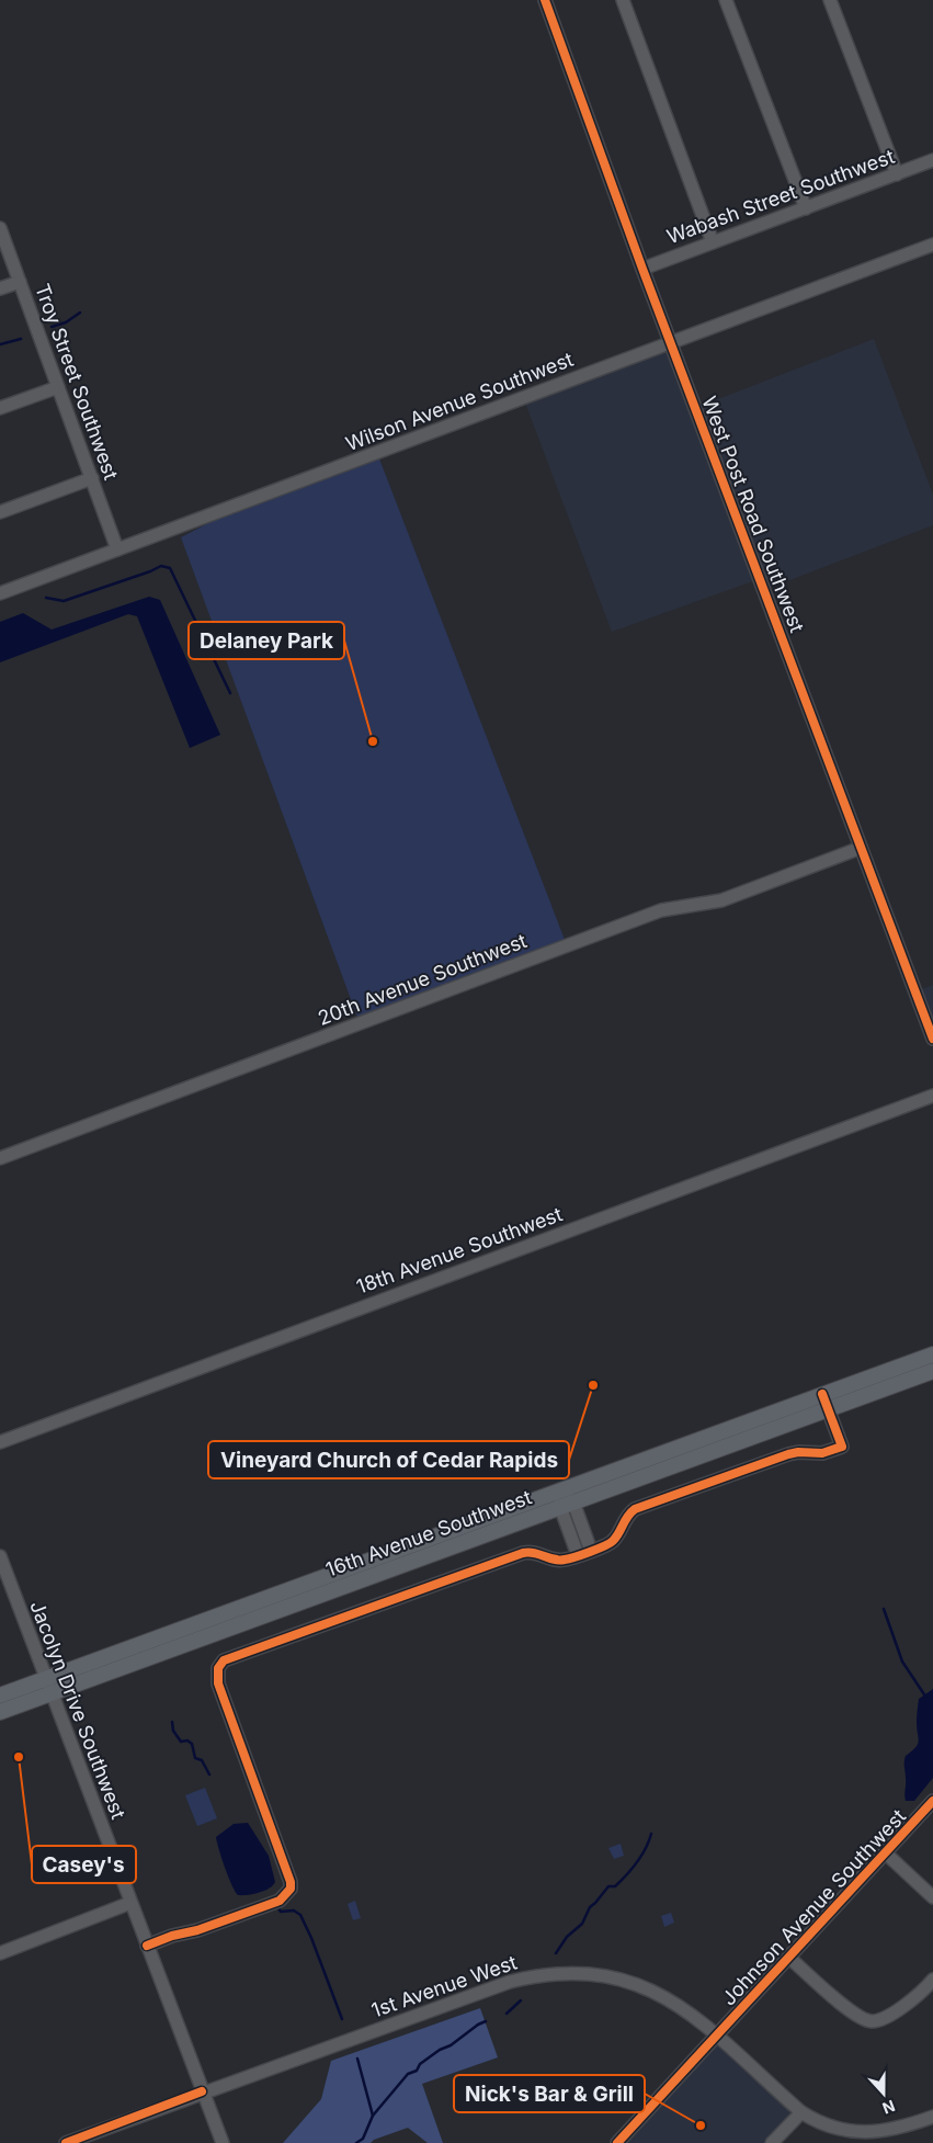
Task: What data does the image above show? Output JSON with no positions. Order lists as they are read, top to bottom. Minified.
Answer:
{"streets":{"main road":["16th Avenue Southwest"],"street":["Wabash Street Southwest","Troy Street Southwest","Wilson Avenue Southwest","West Post Road Southwest","20th Avenue Southwest","18th Avenue Southwest","Jacolyn Drive Southwest","Johnson Avenue Southwest","1st Avenue West"]},"crossings":[["Wabash Street Southwest","West Post Road Southwest"],["Troy Street Southwest","Wilson Avenue Southwest"],["Wilson Avenue Southwest","West Post Road Southwest"],["West Post Road Southwest","20th Avenue Southwest"],["16th Avenue Southwest","Jacolyn Drive Southwest"],["Jacolyn Drive Southwest","1st Avenue West"],["Johnson Avenue Southwest","1st Avenue West"]],"places":["Delaney Park","Vineyard Church of Cedar Rapids","Casey's","Nick's Bar & Grill"],"north":"bottom"}
